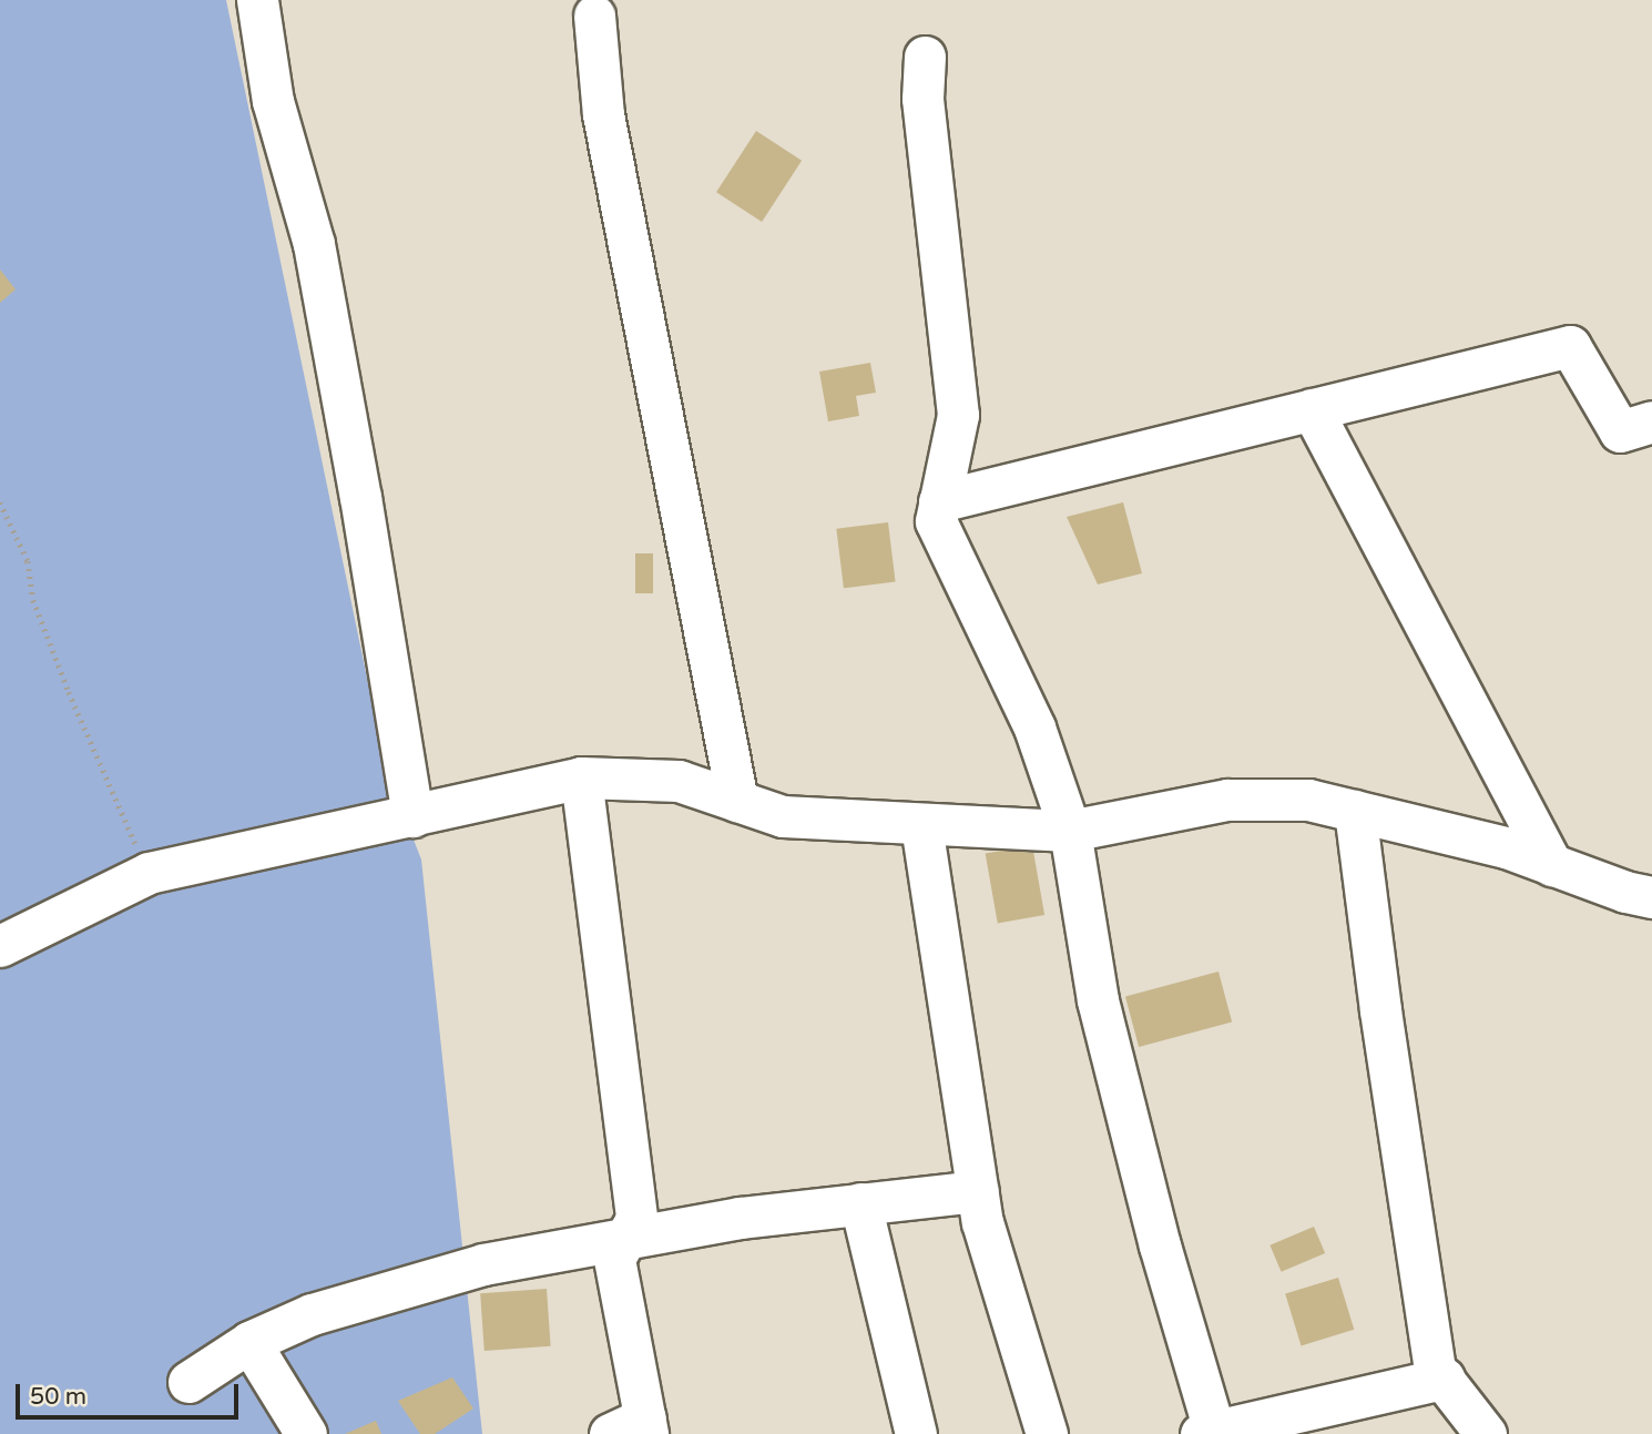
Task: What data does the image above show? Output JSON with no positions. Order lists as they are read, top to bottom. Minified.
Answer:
{"scale_bar":"50 m"}
